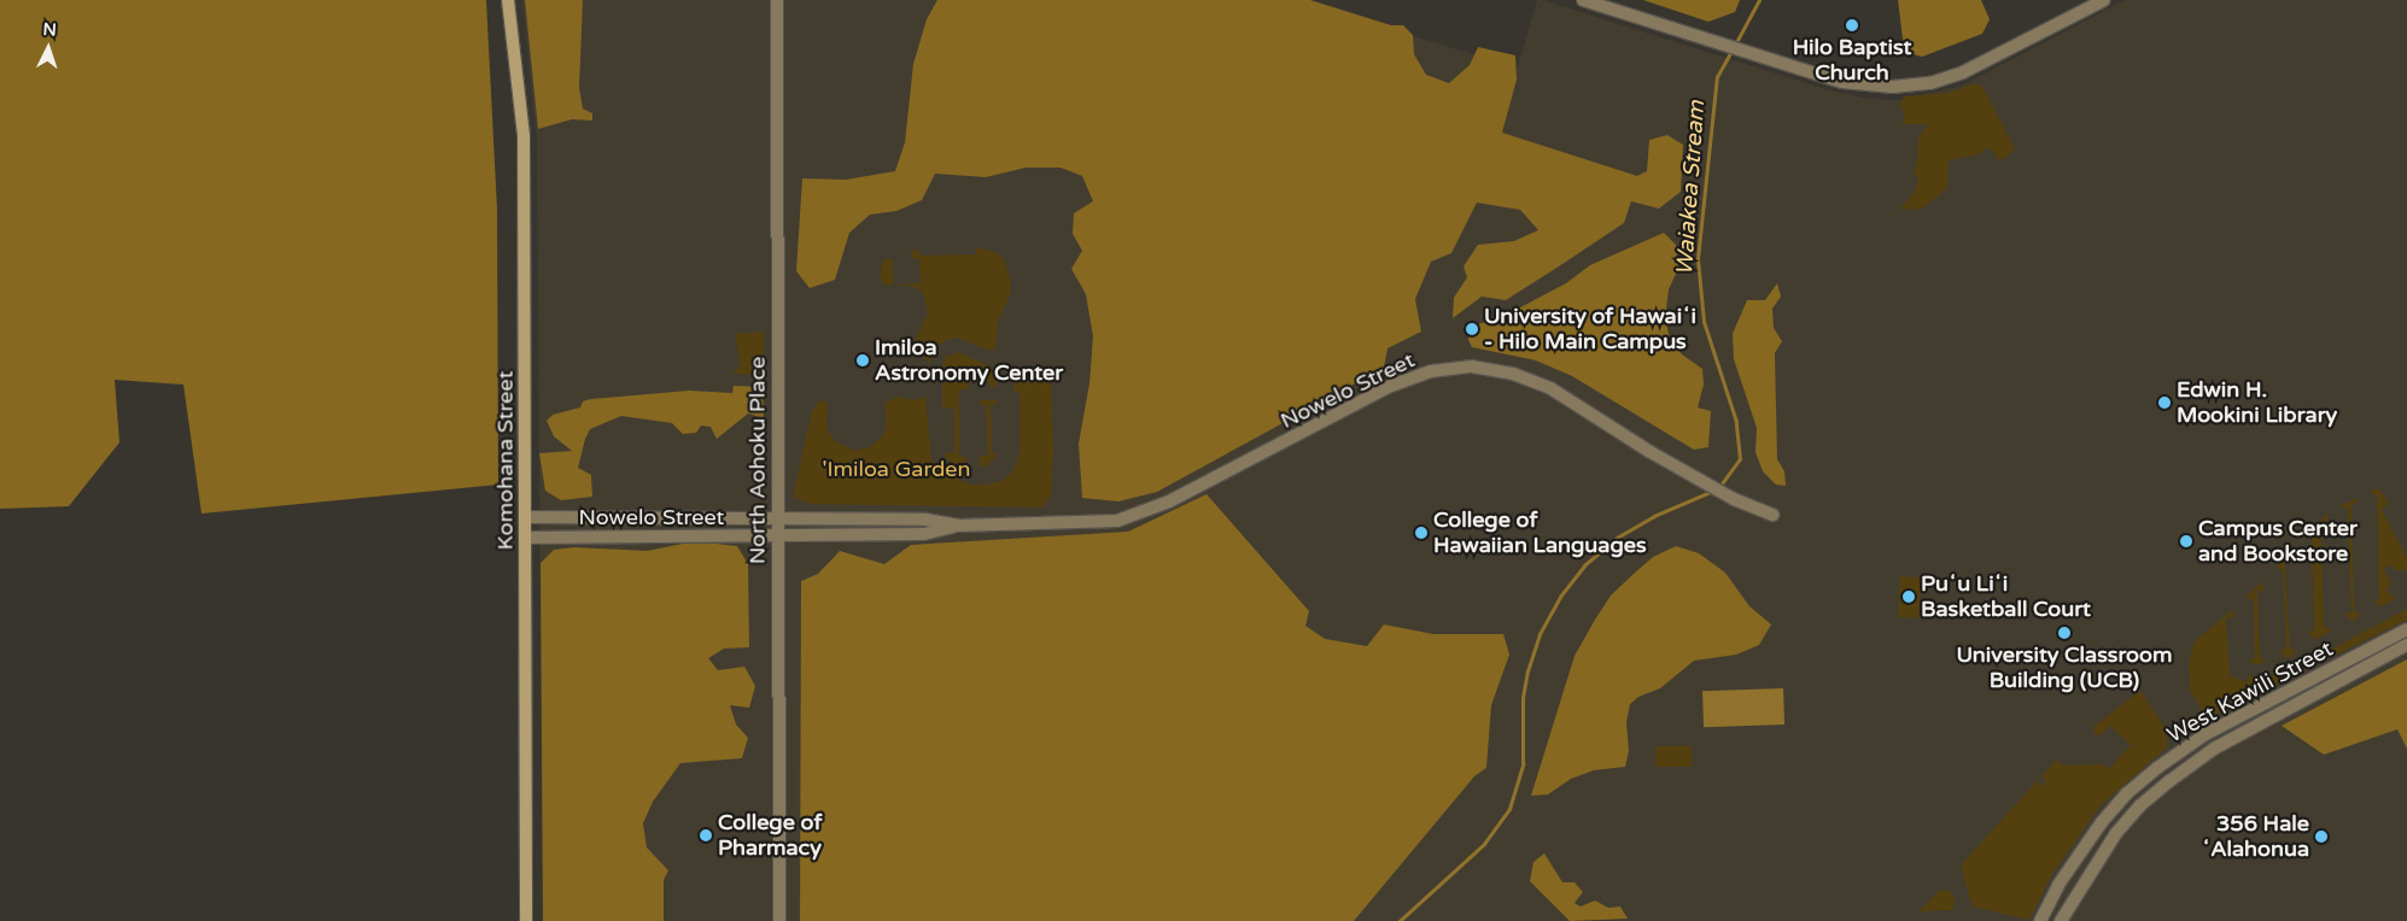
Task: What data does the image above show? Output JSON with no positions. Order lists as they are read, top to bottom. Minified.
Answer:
{"streets":{"main road":["Komohana Street"],"street":["Nowelo Street","North Aohoku Place","West Kawili Street"]},"crossings":[["Nowelo Street","Komohana Street"],["Nowelo Street","North Aohoku Place"]],"water":["Waiakea Stream"],"parks":["'Imiloa Garden"],"places":["Hilo Baptist Church","University of Hawaiʻi - Hilo Main Campus","Imiloa Astronomy Center","Edwin H. Mookini Library","College of Hawaiian Languages","Campus Center and Bookstore","Puʻu Liʻi Basketball Court","University Classroom Building (UCB)","College of Pharmacy","356 Hale ʻAlahonua"],"north":"top"}
